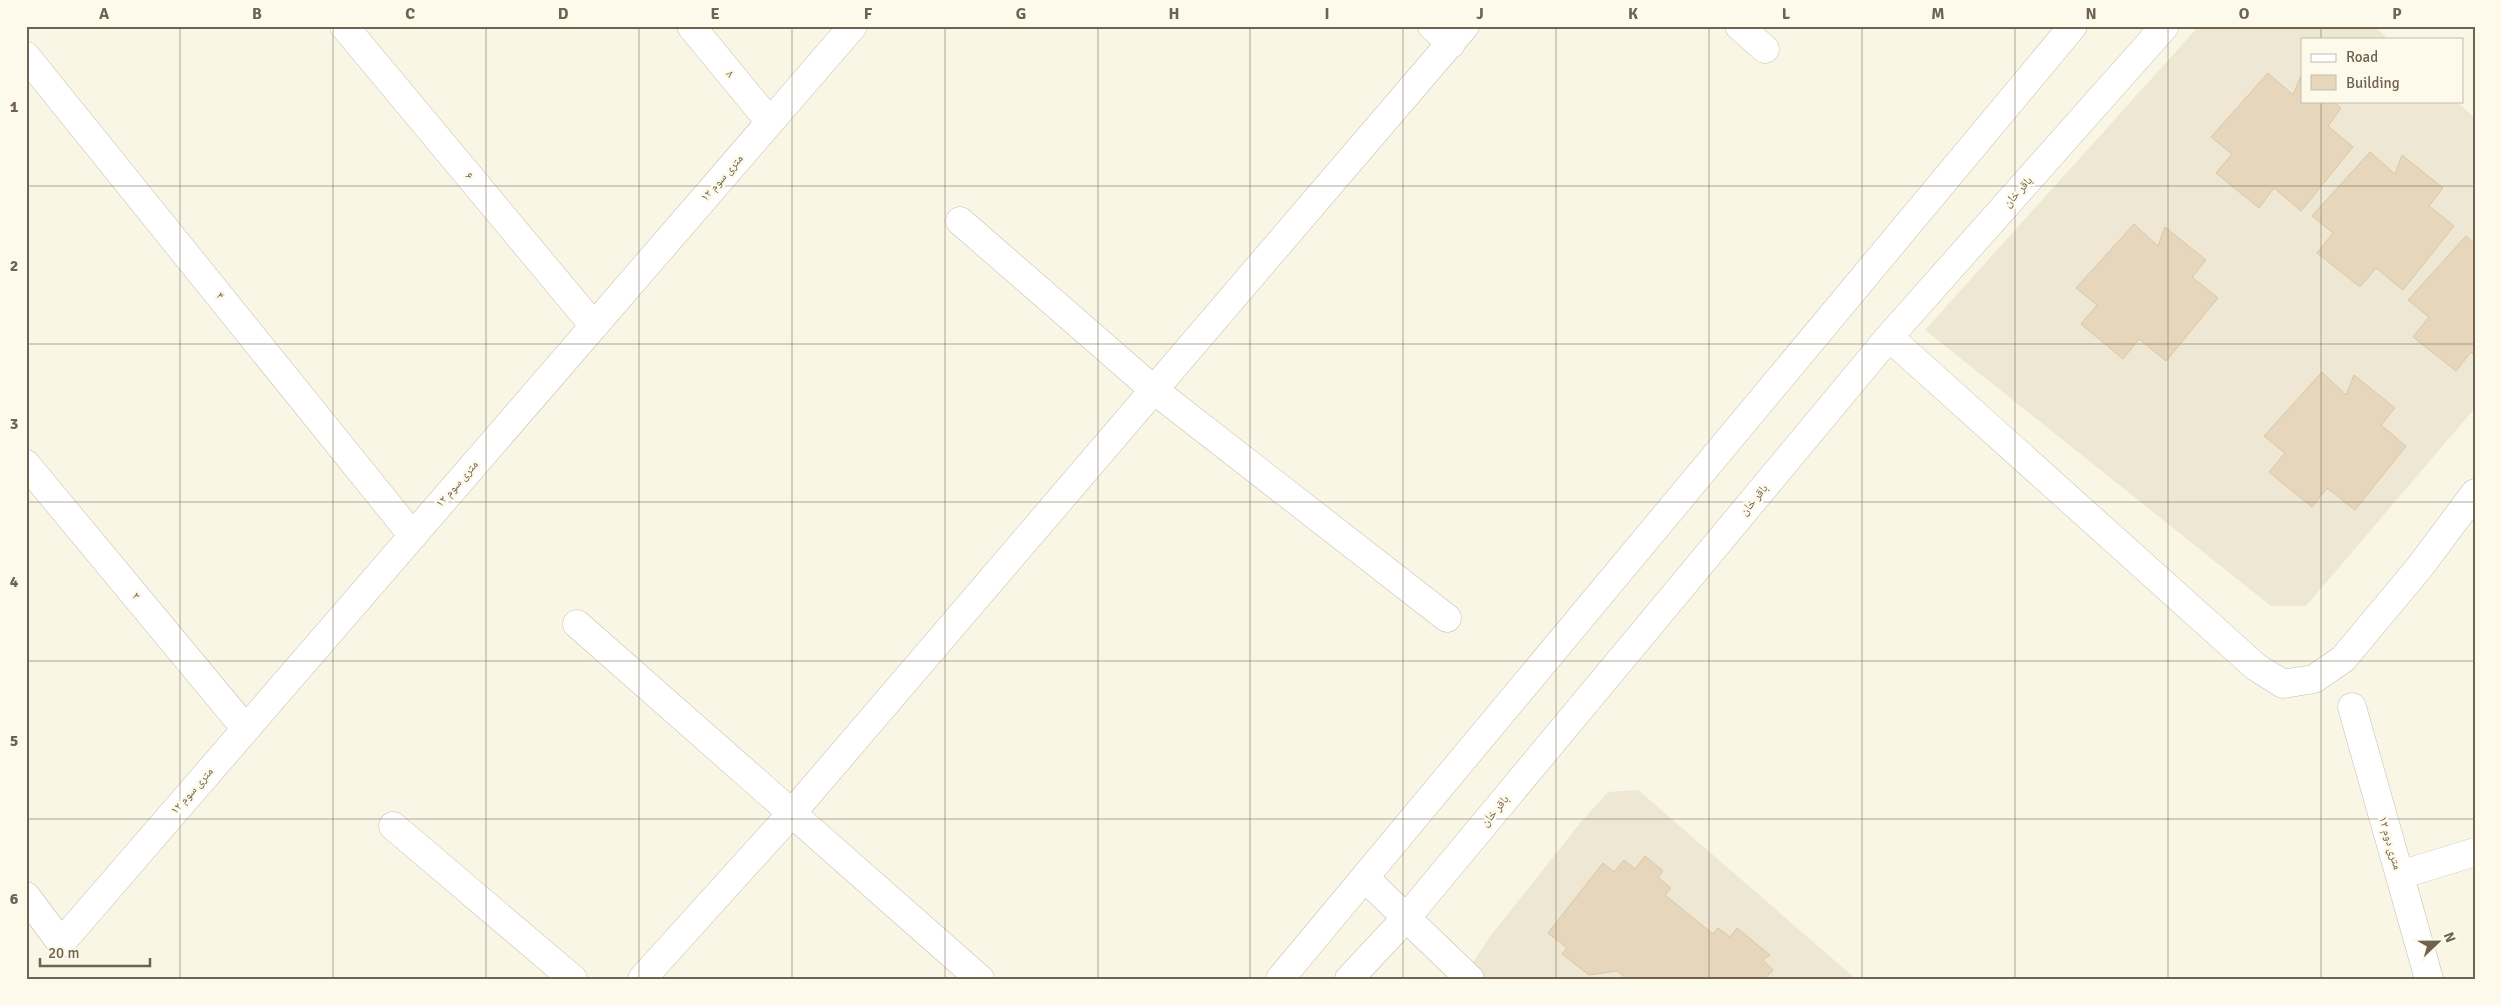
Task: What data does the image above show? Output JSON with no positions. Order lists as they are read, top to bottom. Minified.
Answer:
{"streets":{"street":["۸","۶","۱۲ متری سوم","باقر خان","۴","۲","۱۲ متری دوم"]},"crossings":[["۸","۱۲ متری سوم"],["۶","۱۲ متری سوم"],["۱۲ متری سوم","۴"],["۱۲ متری سوم","۲"]],"legend":["Road","Building"],"scale_bar":"20 m","north":"right","grid":{"columns":["A","B","C","D","E","F","G","H","I","J","K","L","M","N","O","P"],"rows":["1","2","3","4","5","6"]}}
